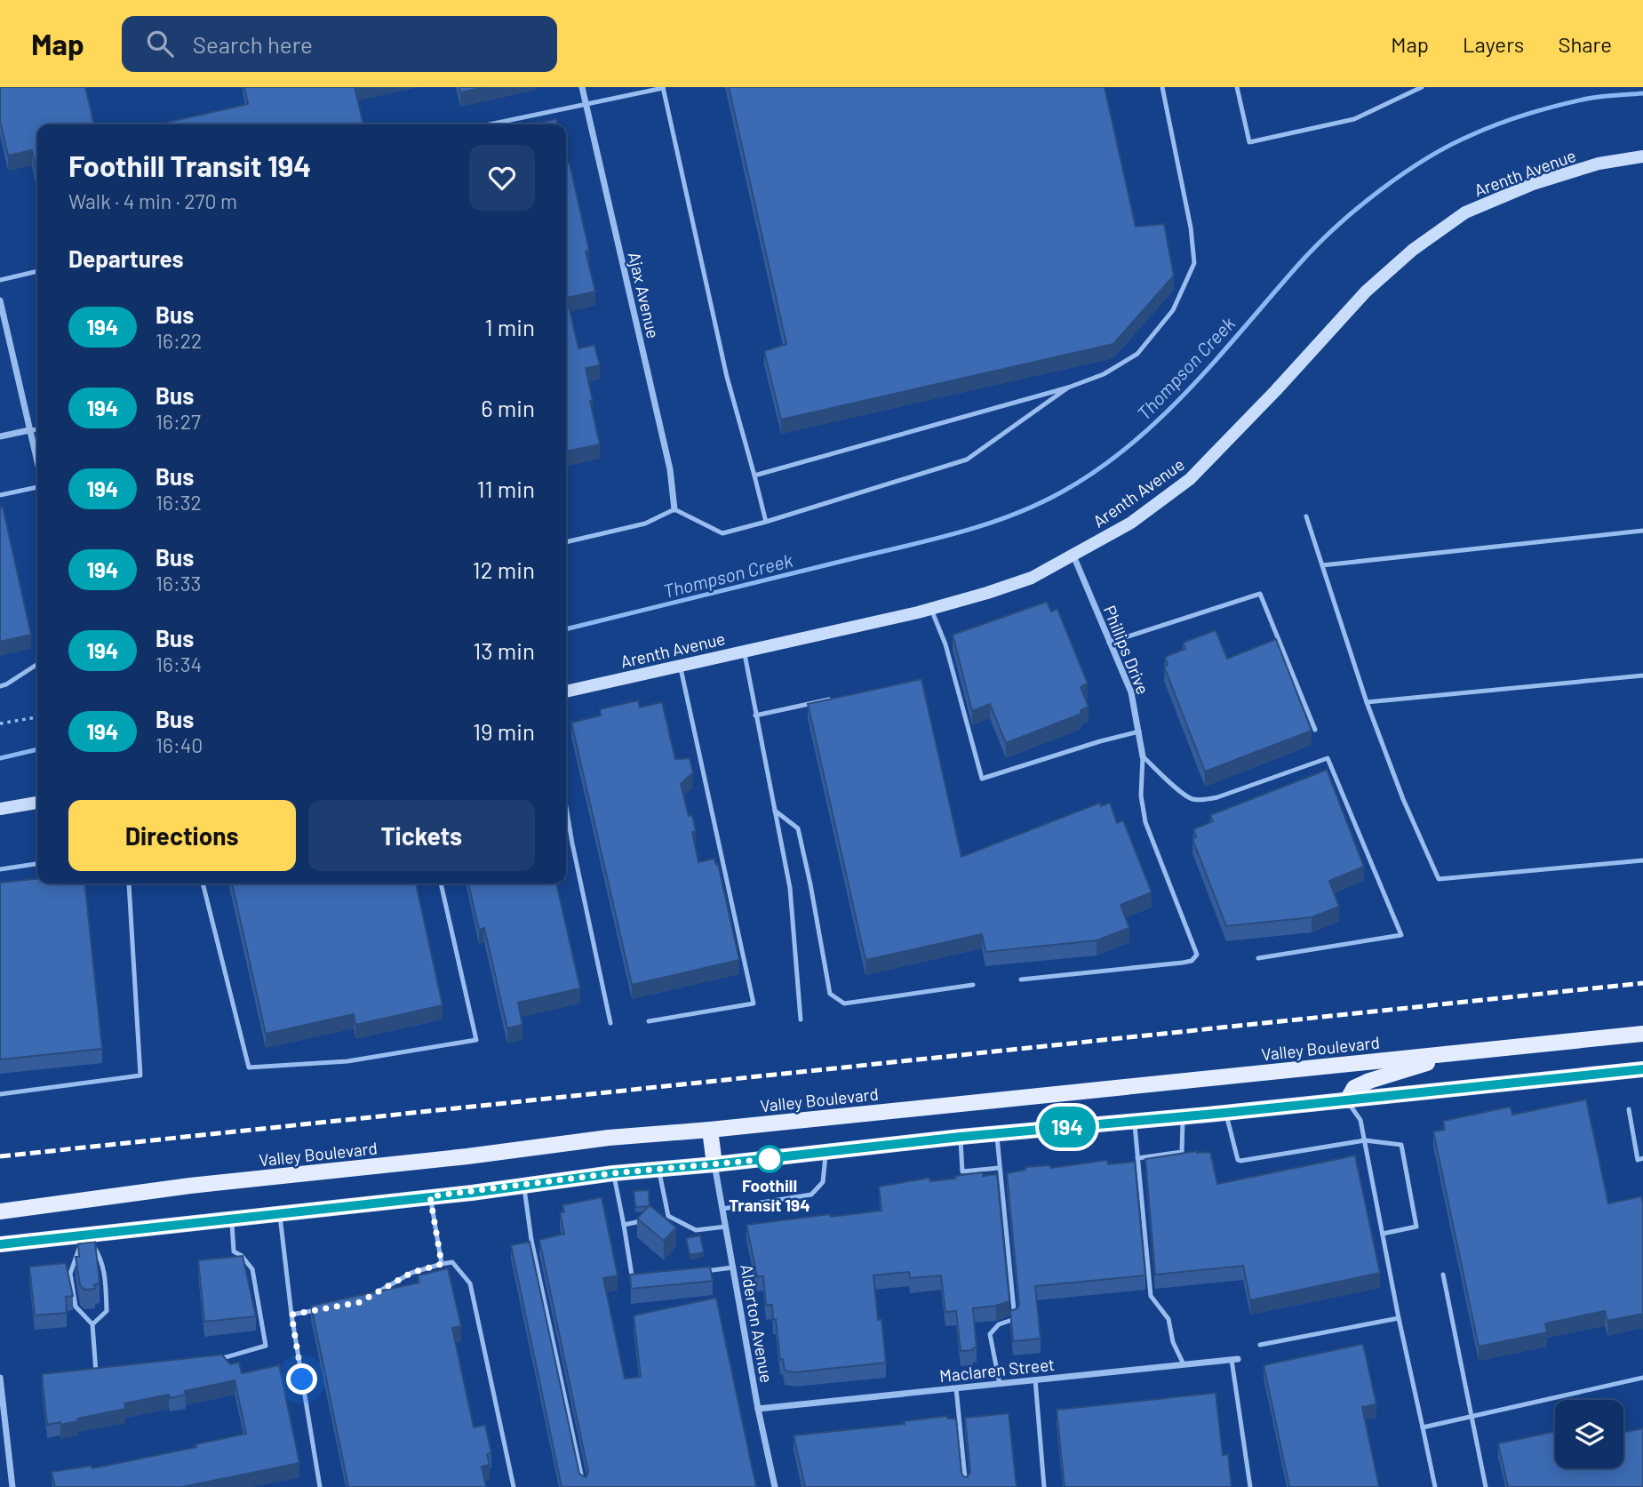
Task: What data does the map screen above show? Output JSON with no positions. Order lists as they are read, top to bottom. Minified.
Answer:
{"streets":{"main road":["Valley Boulevard"],"street":["Arenth Avenue","Ajax Avenue","Phillips Drive","Alderton Avenue","Maclaren Street"]},"crossings":[["Arenth Avenue","Phillips Drive"],["Alderton Avenue","Maclaren Street"]],"water":["Thompson Creek"],"places":["Foothill Transit 194"],"lines":["bus line 194"],"page":{"header":"Map","search":"Search here","nav":["Map","Layers","Share"],"on_map":"194","heading":[["Foothill Transit 194","Walk · 4 min · 270 m"],"Departures"],"list":[{"mark":"194","name":"Bus","note":"16:22","value":"1 min"},{"mark":"194","name":"Bus","note":"16:27","value":"6 min"},{"mark":"194","name":"Bus","note":"16:32","value":"11 min"},{"mark":"194","name":"Bus","note":"16:33","value":"12 min"},{"mark":"194","name":"Bus","note":"16:34","value":"13 min"},{"mark":"194","name":"Bus","note":"16:40","value":"19 min"}],"buttons":["Directions","Tickets"]}}
